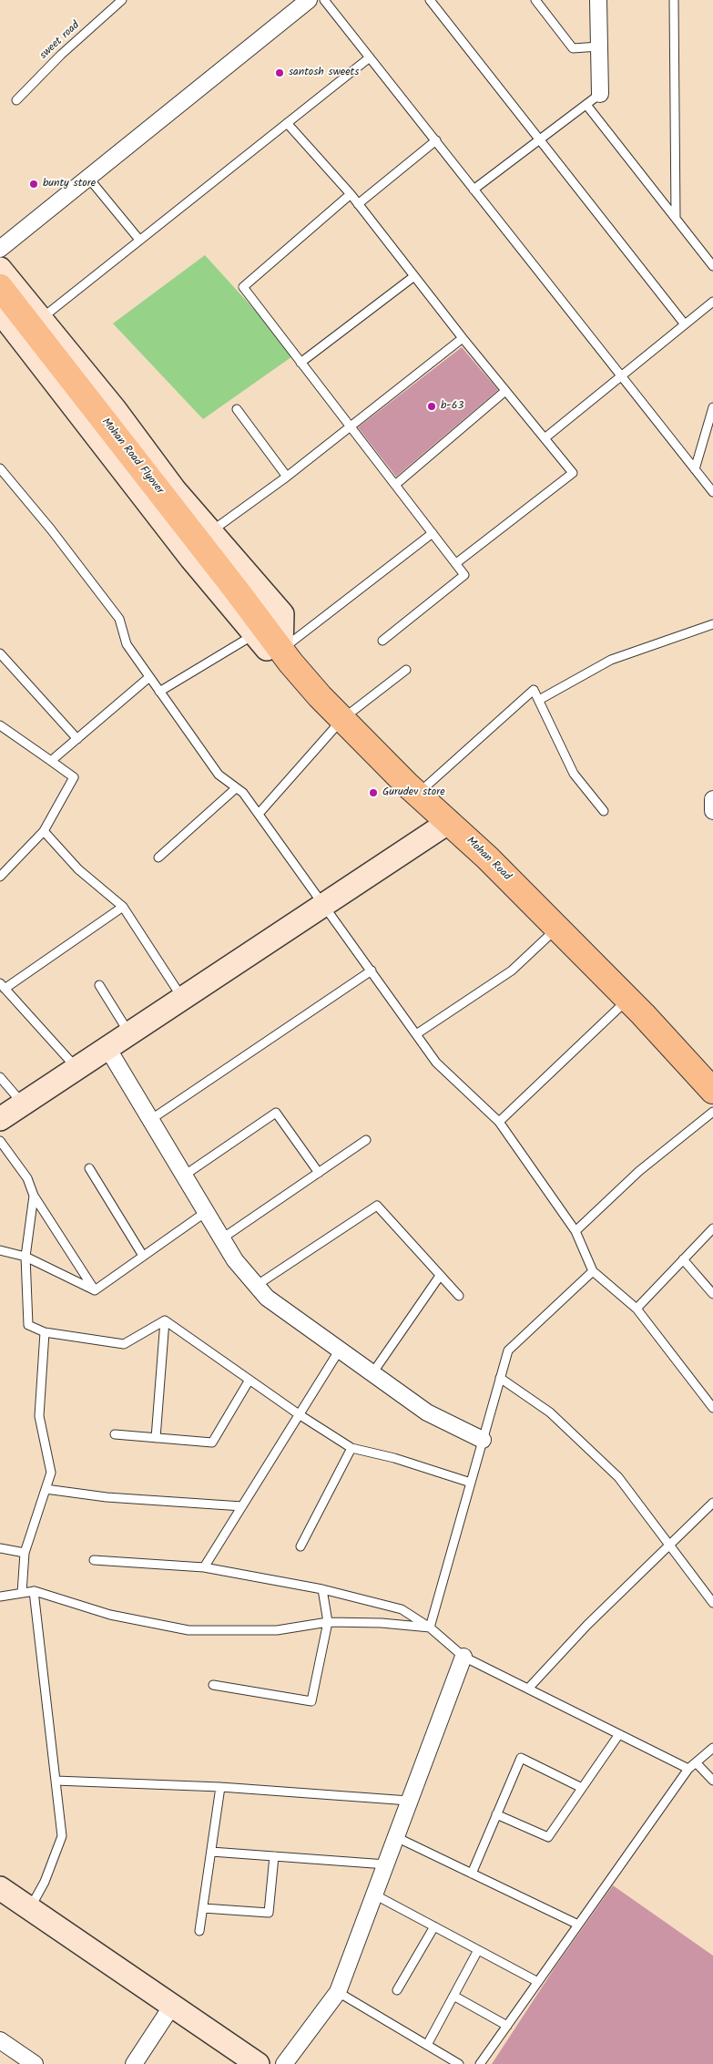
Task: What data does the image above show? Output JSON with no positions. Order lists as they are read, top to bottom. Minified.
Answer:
{"streets":{"main road":["Mohan Road Flyover","Mohan Road"],"lane":["sweet road"]},"crossings":[["Mohan Road Flyover","Mohan Road"]],"places":["santosh sweets","bunty store","b-63","Gurudev store"]}
